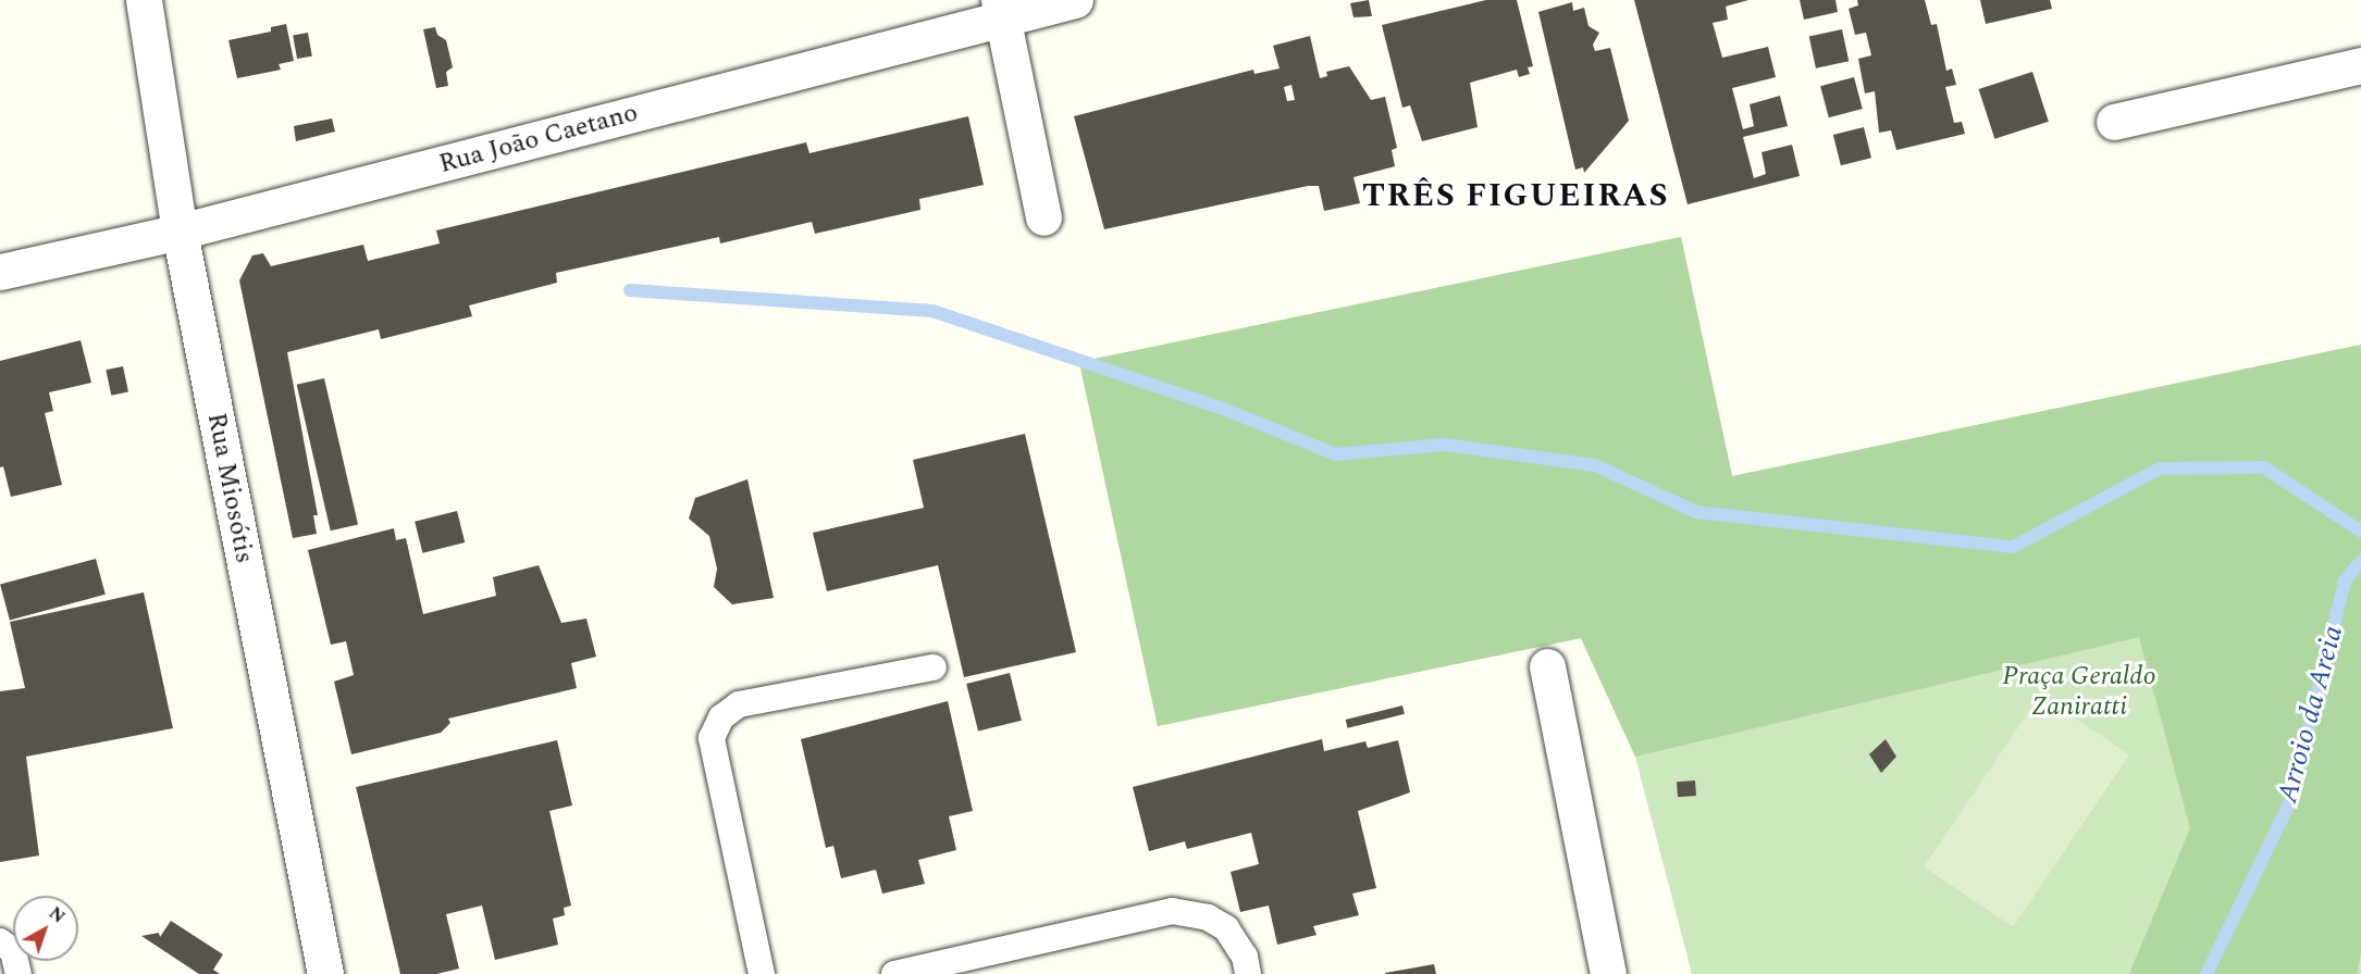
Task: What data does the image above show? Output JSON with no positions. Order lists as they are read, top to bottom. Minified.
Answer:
{"streets":{"street":["Rua João Caetano","Rua Miosótis"]},"crossings":[["Rua João Caetano","Rua Miosótis"]],"districts":["TRÊS FIGUEIRAS"],"water":["Arroio da Areia"],"parks":["Praça Geraldo Zaniratti"],"north":"top right"}
